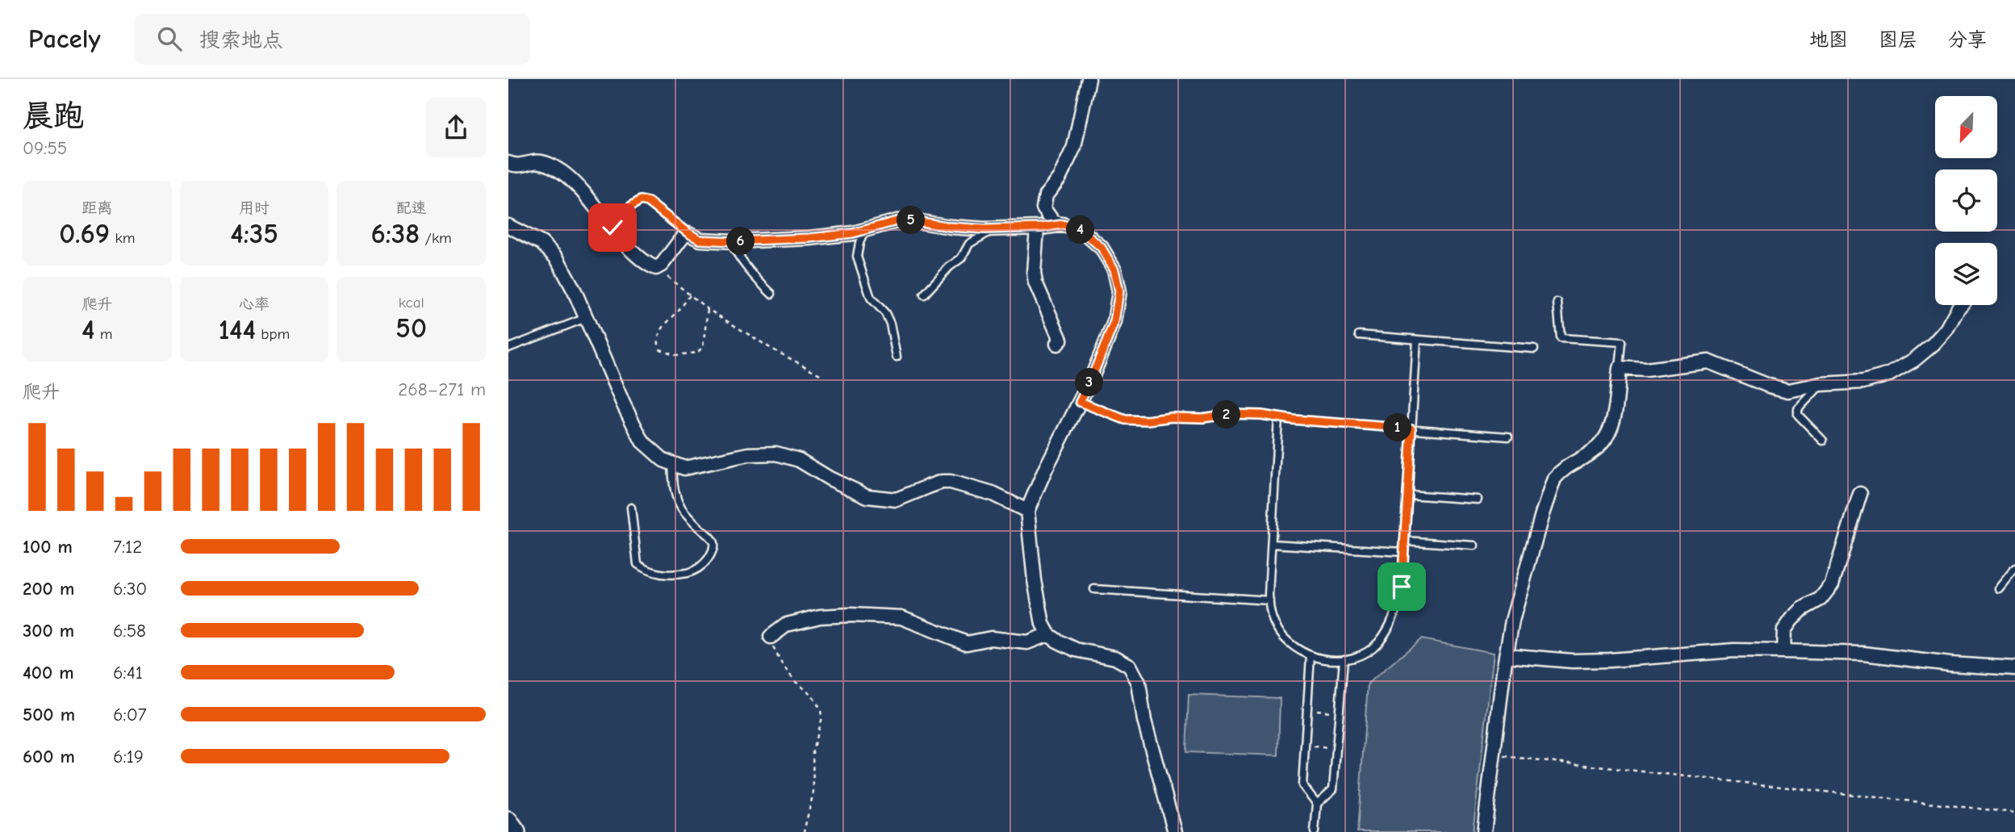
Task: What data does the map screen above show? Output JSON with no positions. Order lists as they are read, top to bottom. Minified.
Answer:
{"north":"bottom left","page":{"header":"Pacely","search":"搜索地点","nav":["地图","图层","分享"],"heading":["晨跑","09:55"],"stats":[["距离","0.69 km"],["用时","4:35"],["配速","6:38 /km"],["爬升","4 m"],["心率","144 bpm"],["kcal","50"]],"pins":["5","4","6","3","2","1"],"chart":["爬升","268–271 m"],"list":[{"name":"100 m","note":"7:12"},{"name":"200 m","note":"6:30"},{"name":"300 m","note":"6:58"},{"name":"400 m","note":"6:41"},{"name":"500 m","note":"6:07"},{"name":"600 m","note":"6:19"}]}}
